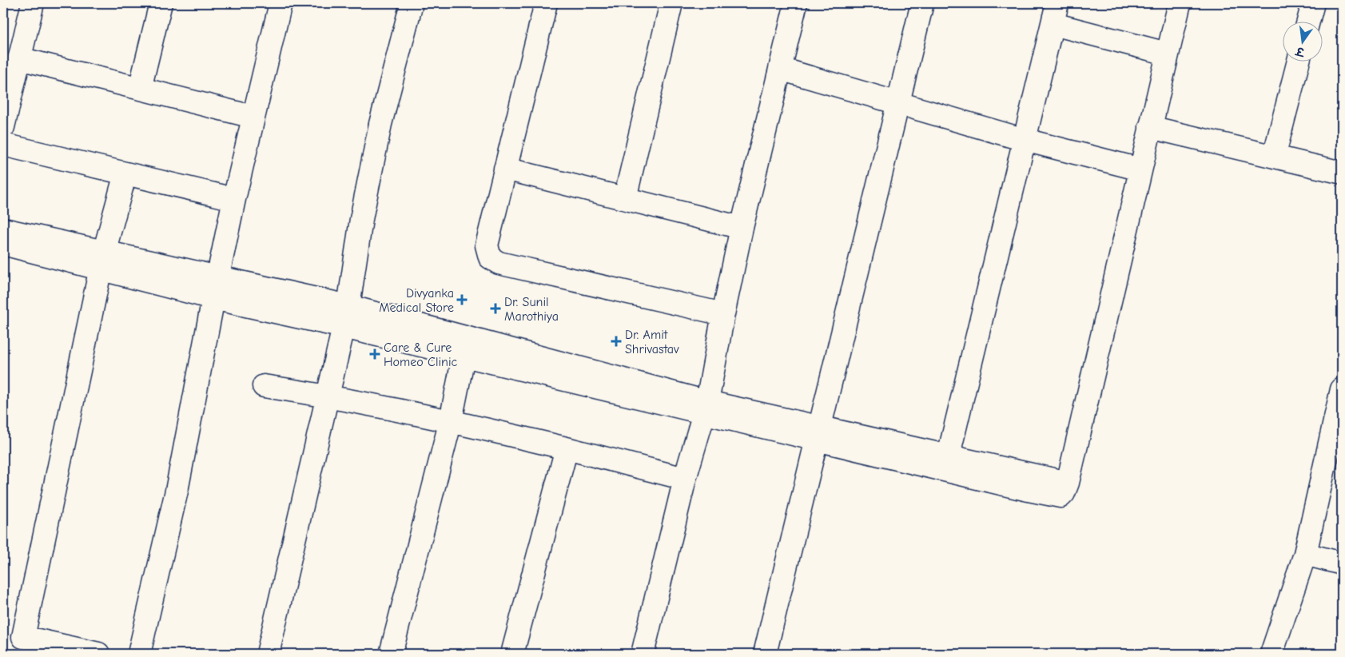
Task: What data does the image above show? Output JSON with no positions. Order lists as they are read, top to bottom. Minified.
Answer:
{"places":{"health":["Divyanka Medical Store","Dr. Sunil Marothiya","Dr. Amit Shrivastav","Care & Cure Homeo Clinic"]},"north":"bottom"}
